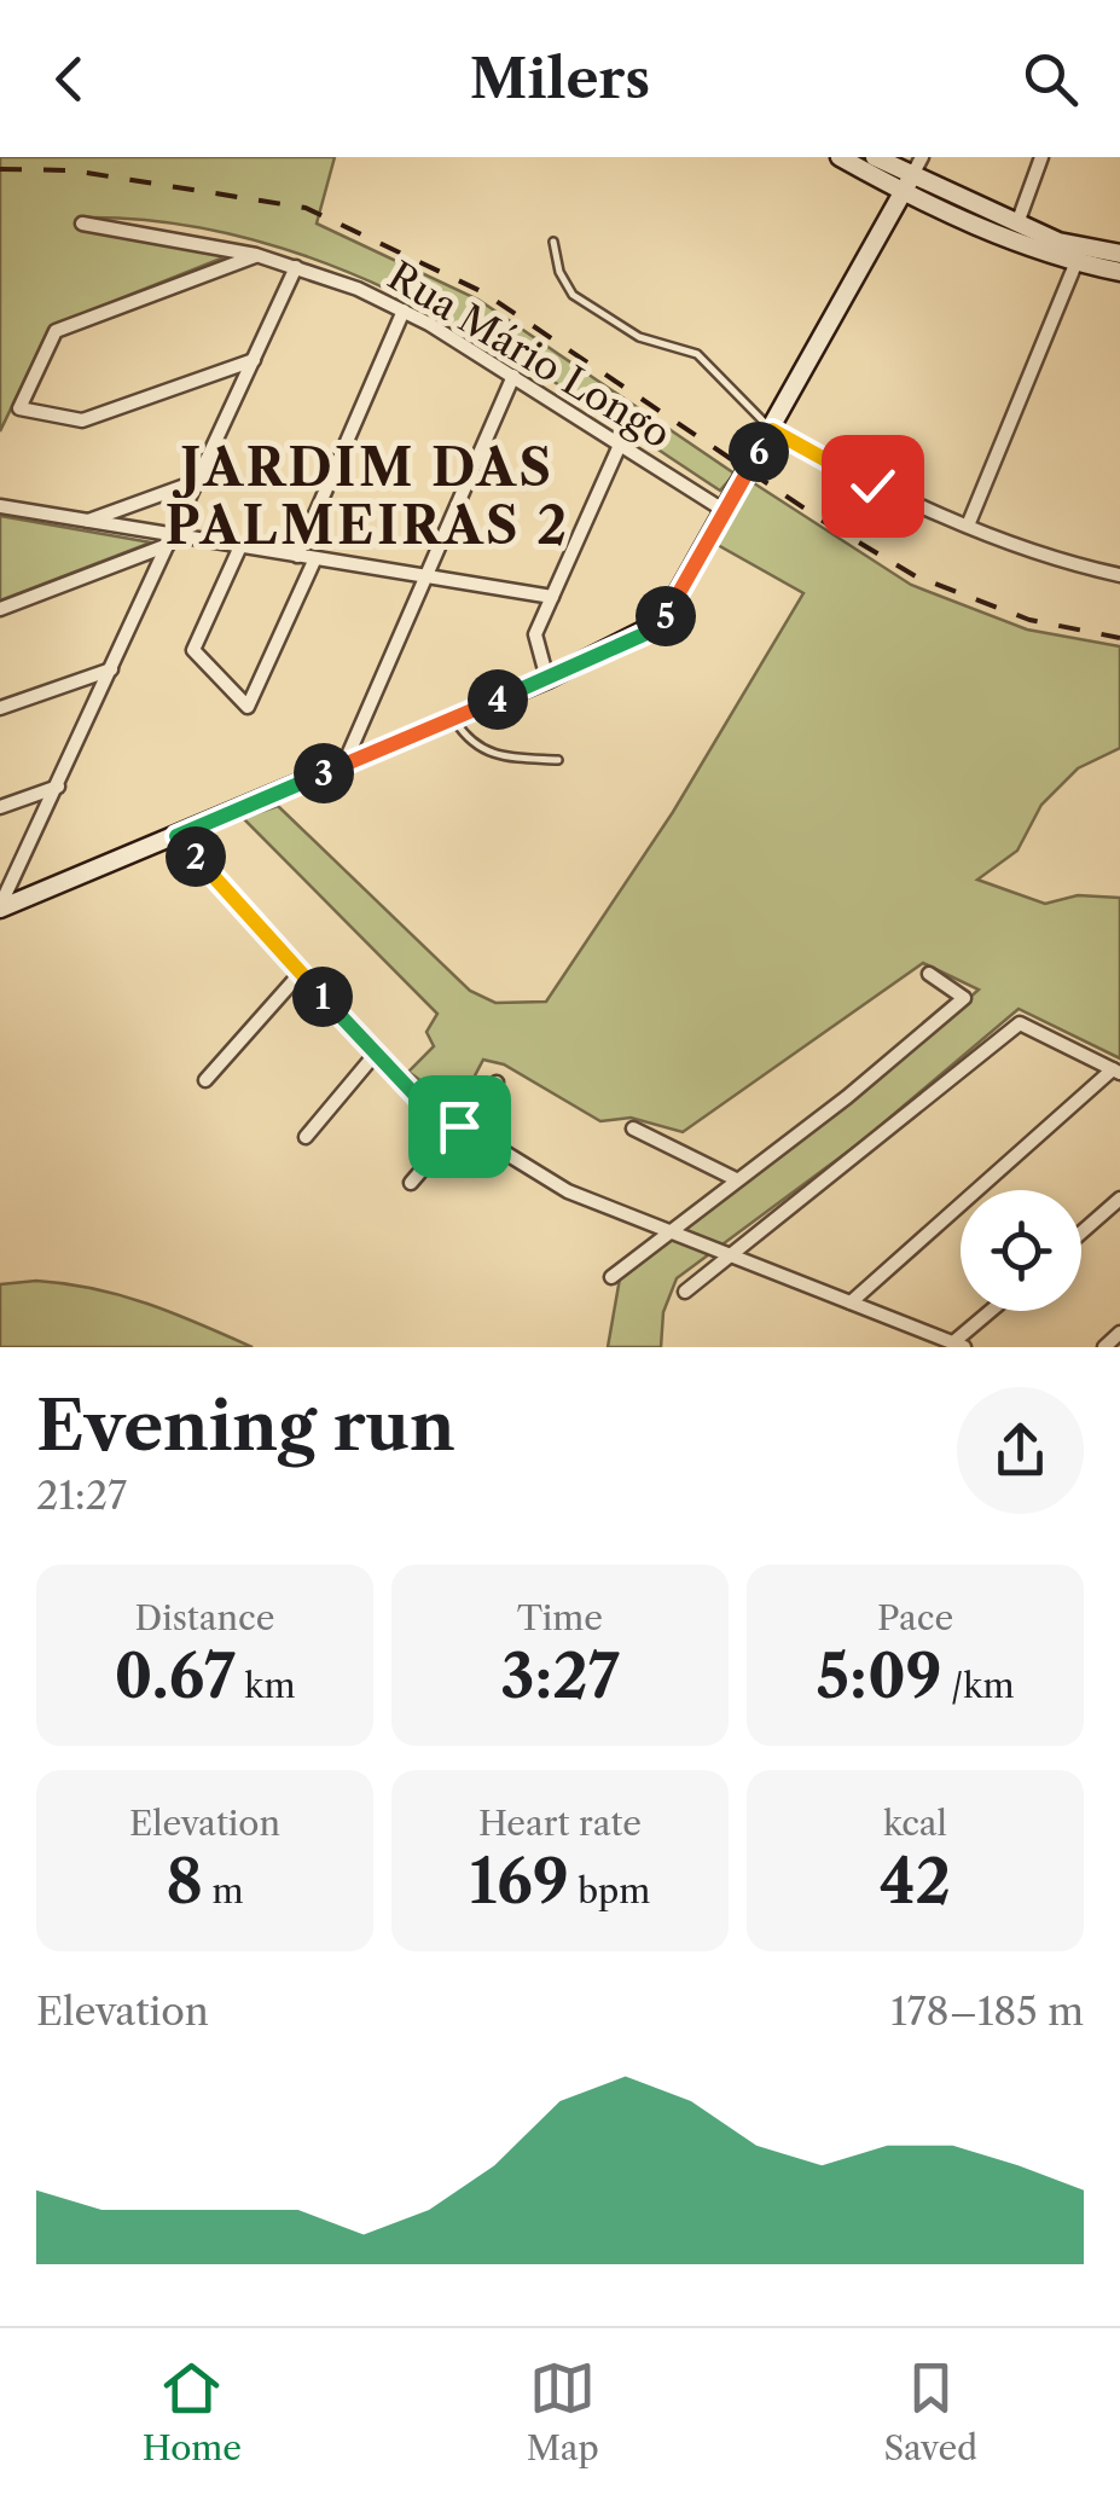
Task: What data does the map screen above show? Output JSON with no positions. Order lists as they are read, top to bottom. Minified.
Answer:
{"streets":{"street":["Rua Mário Longo"]},"districts":["JARDIM DAS PALMEIRAS 2"],"page":{"header":"Milers","pins":["6","5","4","3","2","1"],"heading":["Evening run","21:27"],"stats":[["Distance","0.67 km"],["Time","3:27"],["Pace","5:09 /km"],["Elevation","8 m"],["Heart rate","169 bpm"],["kcal","42"]],"chart":["Elevation","178–185 m"],"tabs":["Home","Map","Saved"]}}
